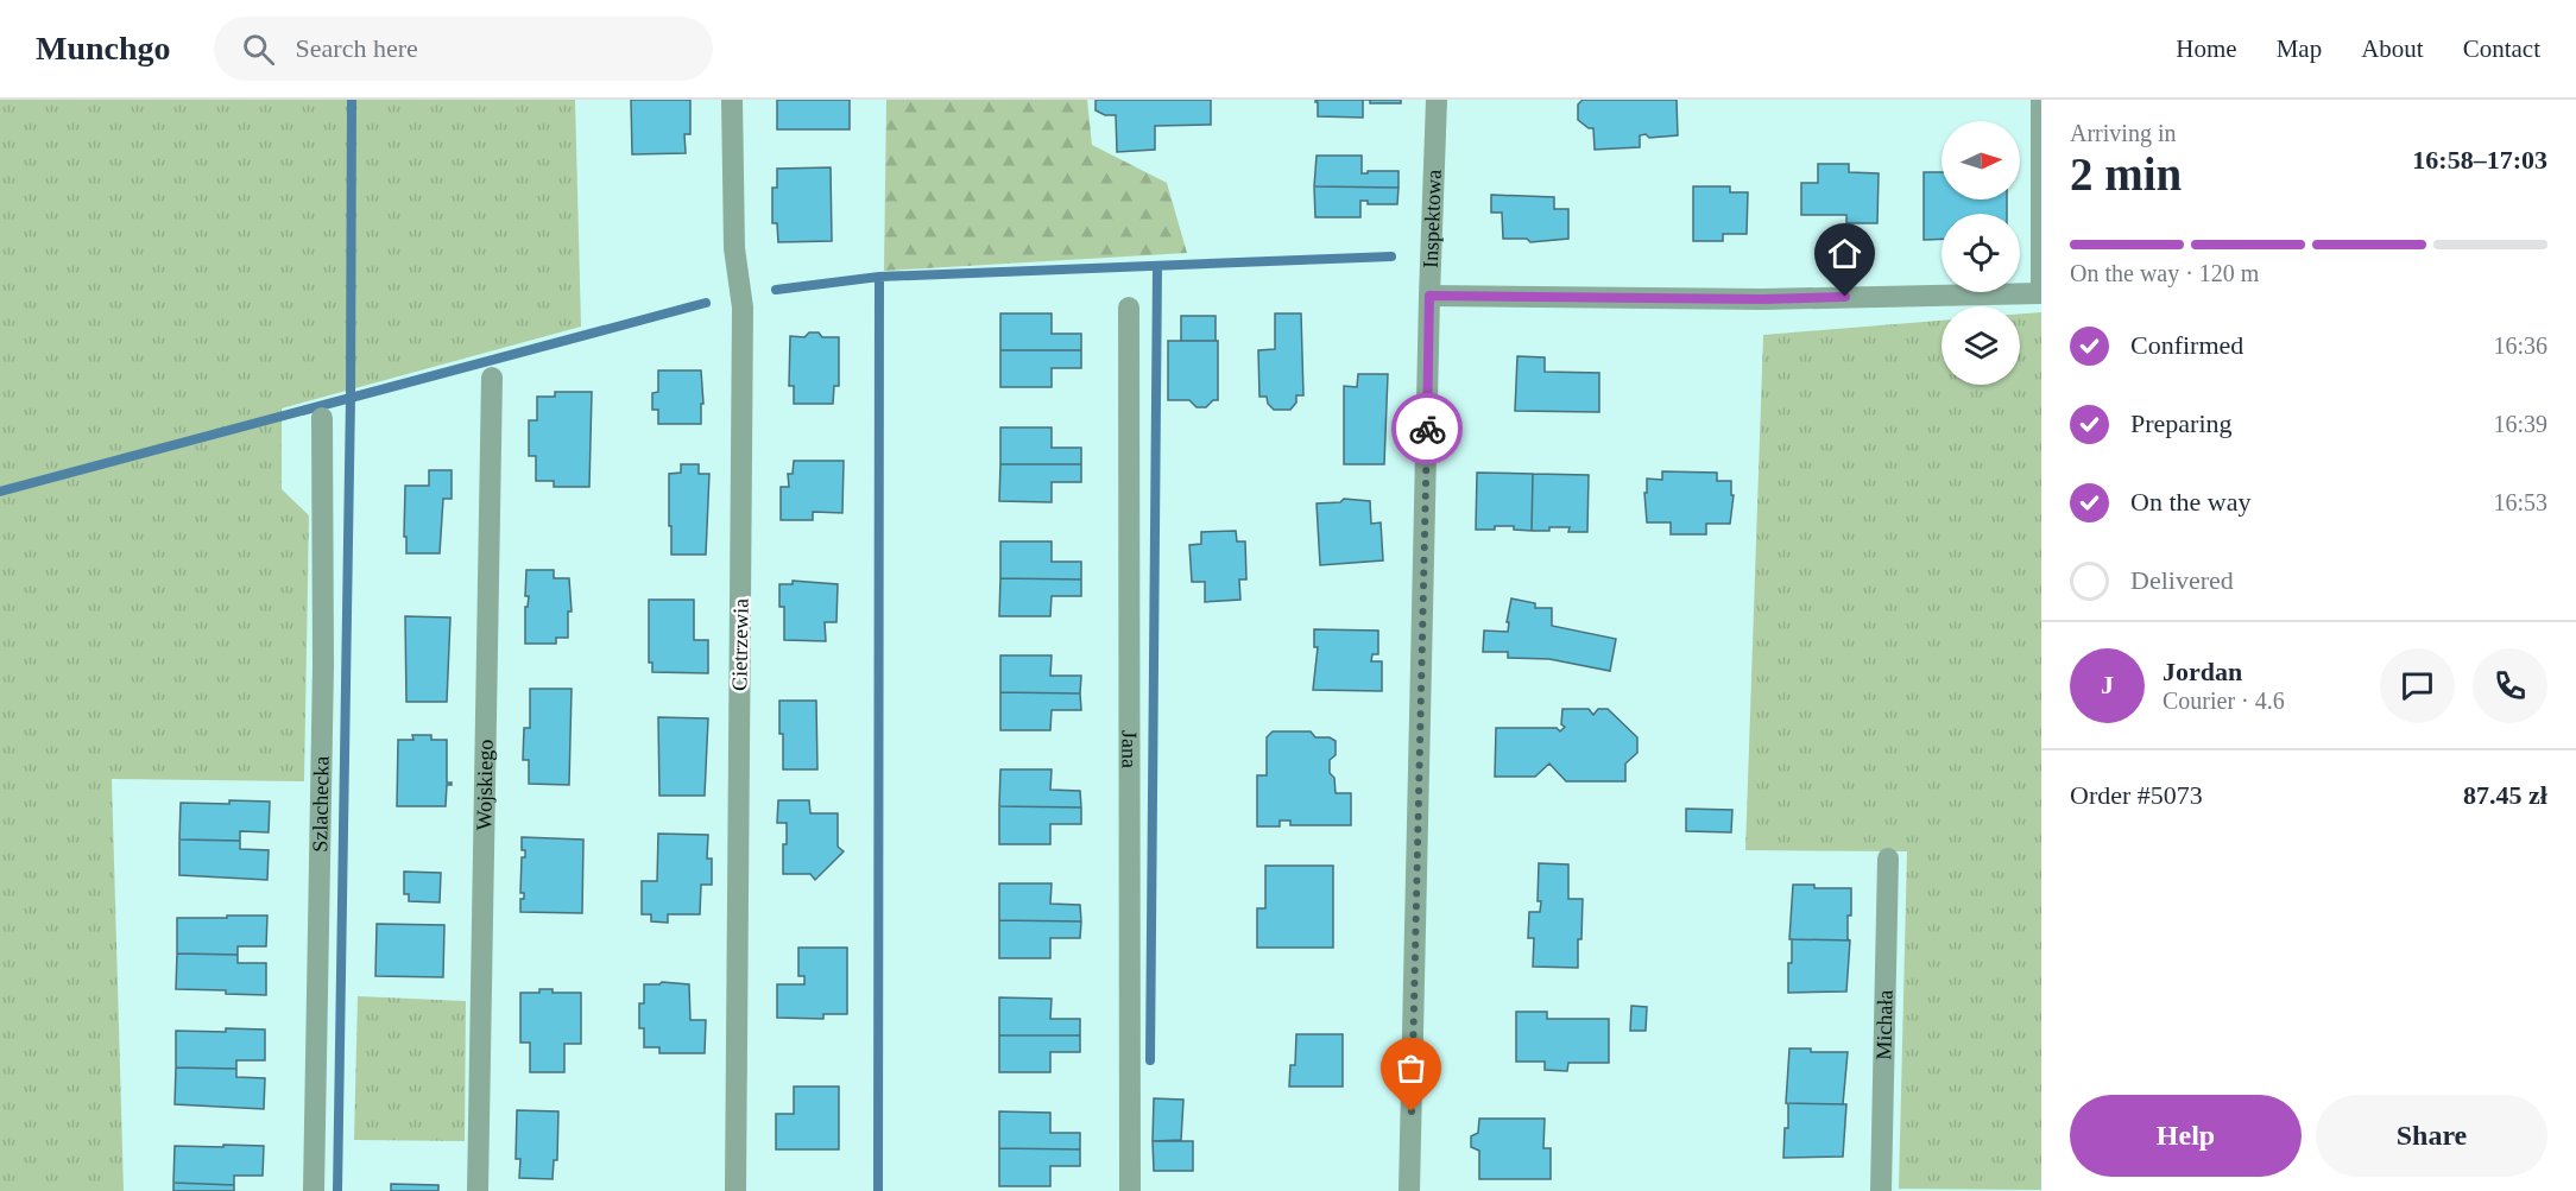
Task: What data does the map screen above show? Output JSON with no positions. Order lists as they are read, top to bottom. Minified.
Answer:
{"streets":{"street":["Inspektowa","Cietrzewia","Jana","Wojskiego","Szlachecka","Michała"]},"north":"right","page":{"header":"Munchgo","search":"Search here","nav":["Home","Map","About","Contact"],"heading":["2 min","Arriving in","16:58–17:03"],"panel":["Jordan","Courier · 4.6","Order #5073","87.45 zł"],"bar":"On the way · 120 m","list":[["Confirmed","16:36"],["Preparing","16:39"],["On the way","16:53"],"Delivered"],"round":"J","buttons":["Help","Share"]}}
